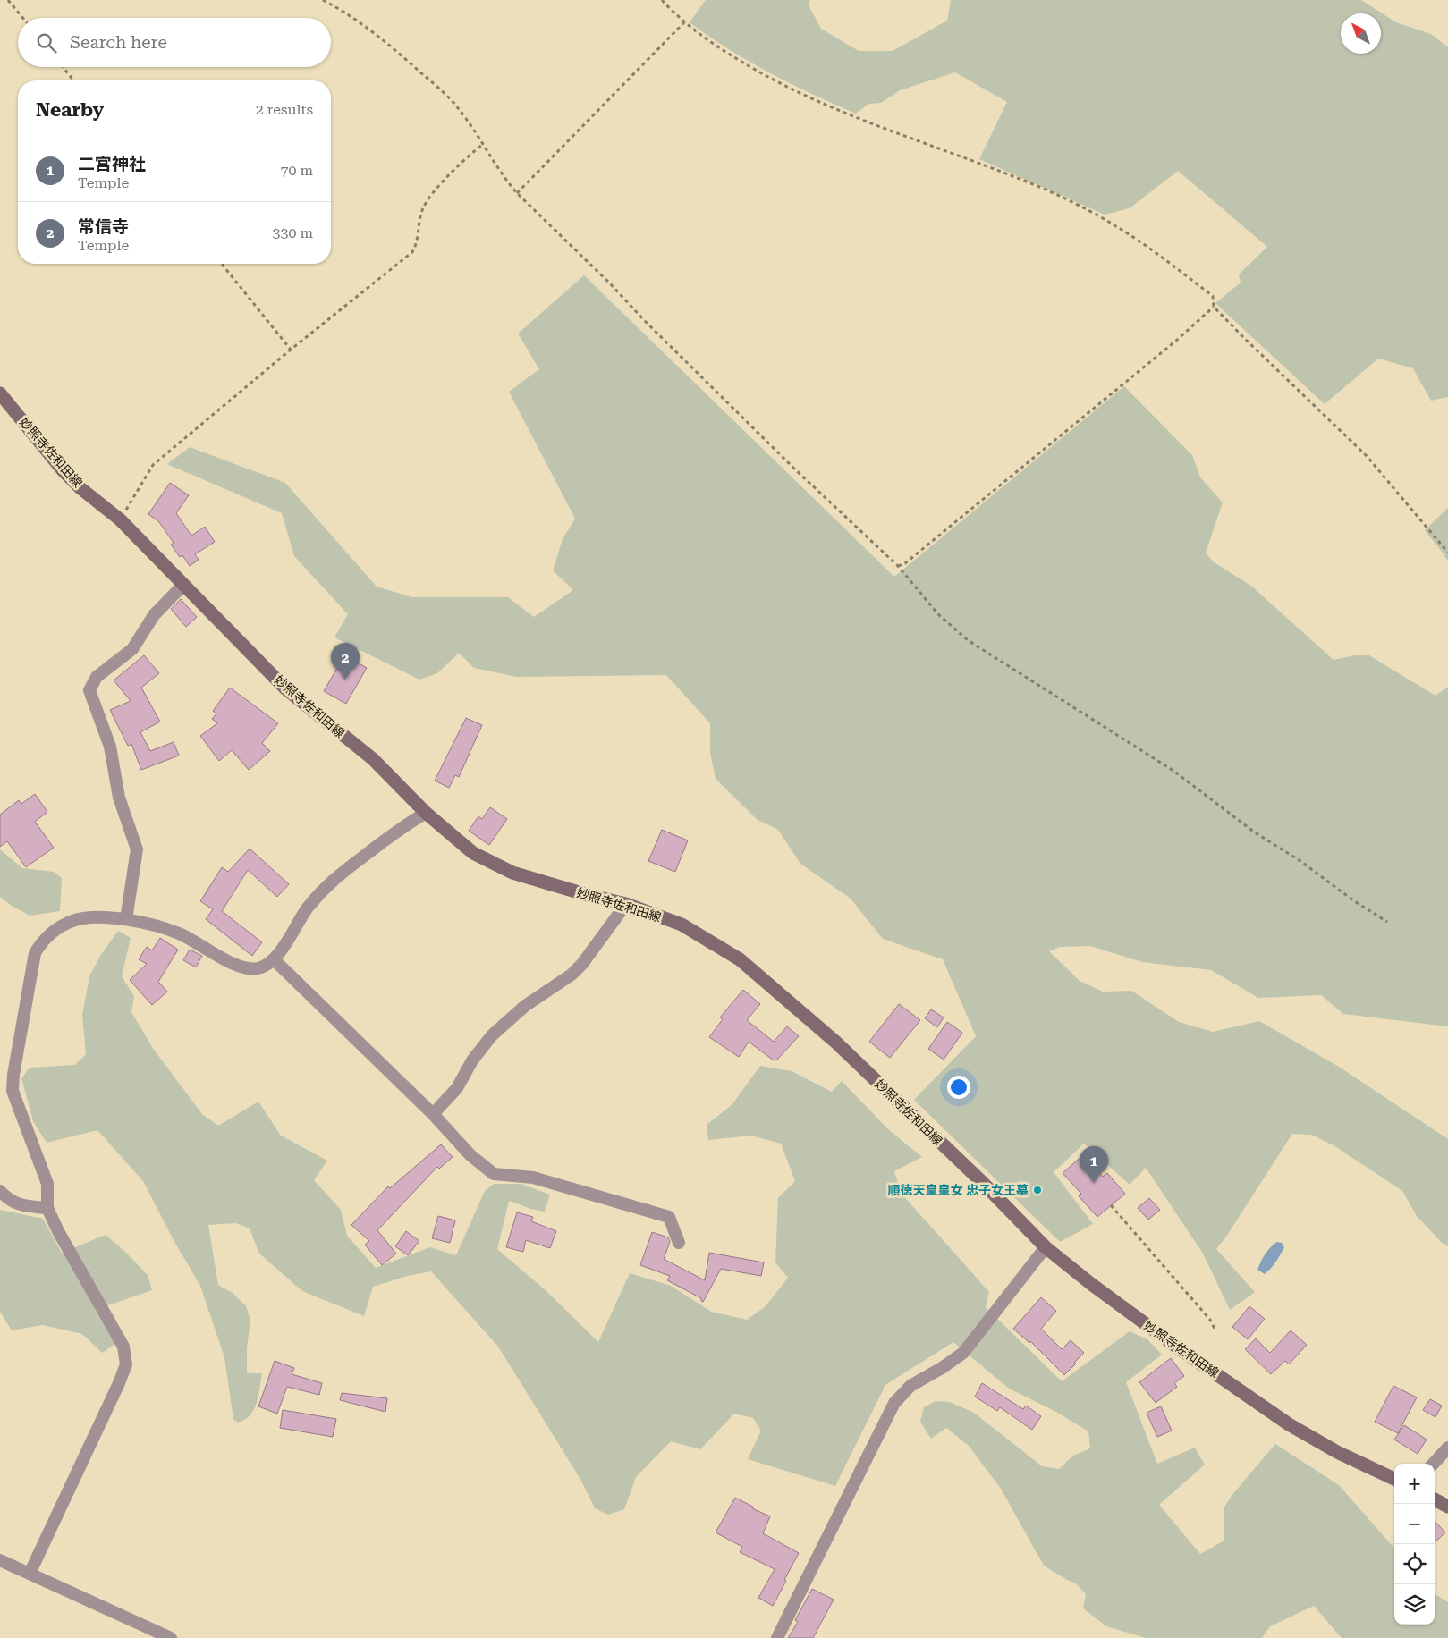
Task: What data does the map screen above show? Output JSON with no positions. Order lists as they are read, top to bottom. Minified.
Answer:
{"streets":{"main road":["妙照寺佐和田線"]},"places":["順徳天皇皇女 忠子女王墓"],"north":"top left","page":{"search":"Search here","heading":["Nearby","2 results"],"list":[{"mark":"1","name":"二宮神社","note":"Temple","value":"70 m"},{"mark":"2","name":"常信寺","note":"Temple","value":"330 m"}],"pins":["2","1"],"map_buttons":["+","−"]}}
